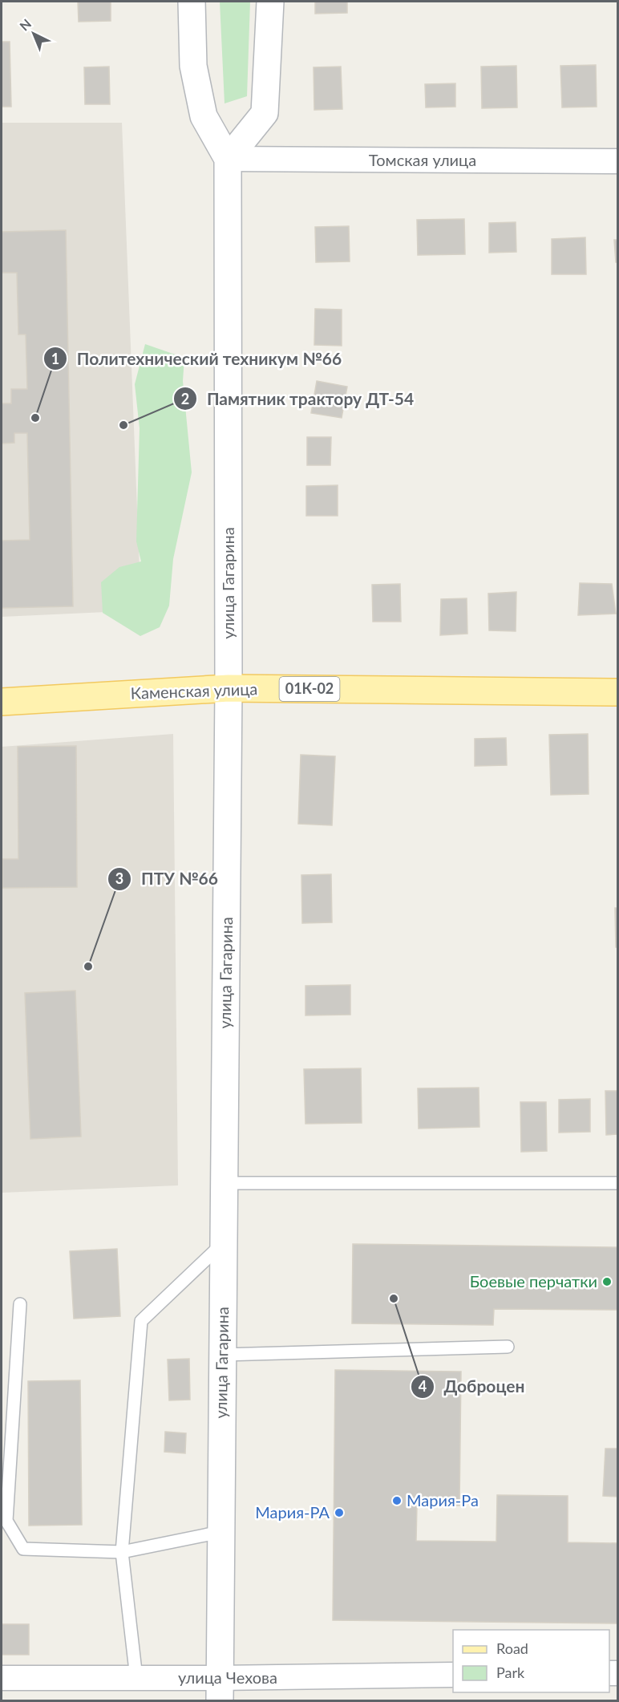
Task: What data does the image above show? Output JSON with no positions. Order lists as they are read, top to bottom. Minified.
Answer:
{"streets":{"main road":["01К-02","Каменская улица"],"street":["Томская улица","улица Гагарина","улица Чехова"]},"crossings":[["Томская улица","улица Гагарина"],["улица Гагарина","Каменская улица"],["улица Гагарина","улица Чехова"]],"places":["Политехнический техникум №66","Памятник трактору ДТ-54","ПТУ №66","Боевые перчатки","Доброцен","Мария-Ра","Мария-РА"],"legend":["Road","Park"],"north":"top left"}
